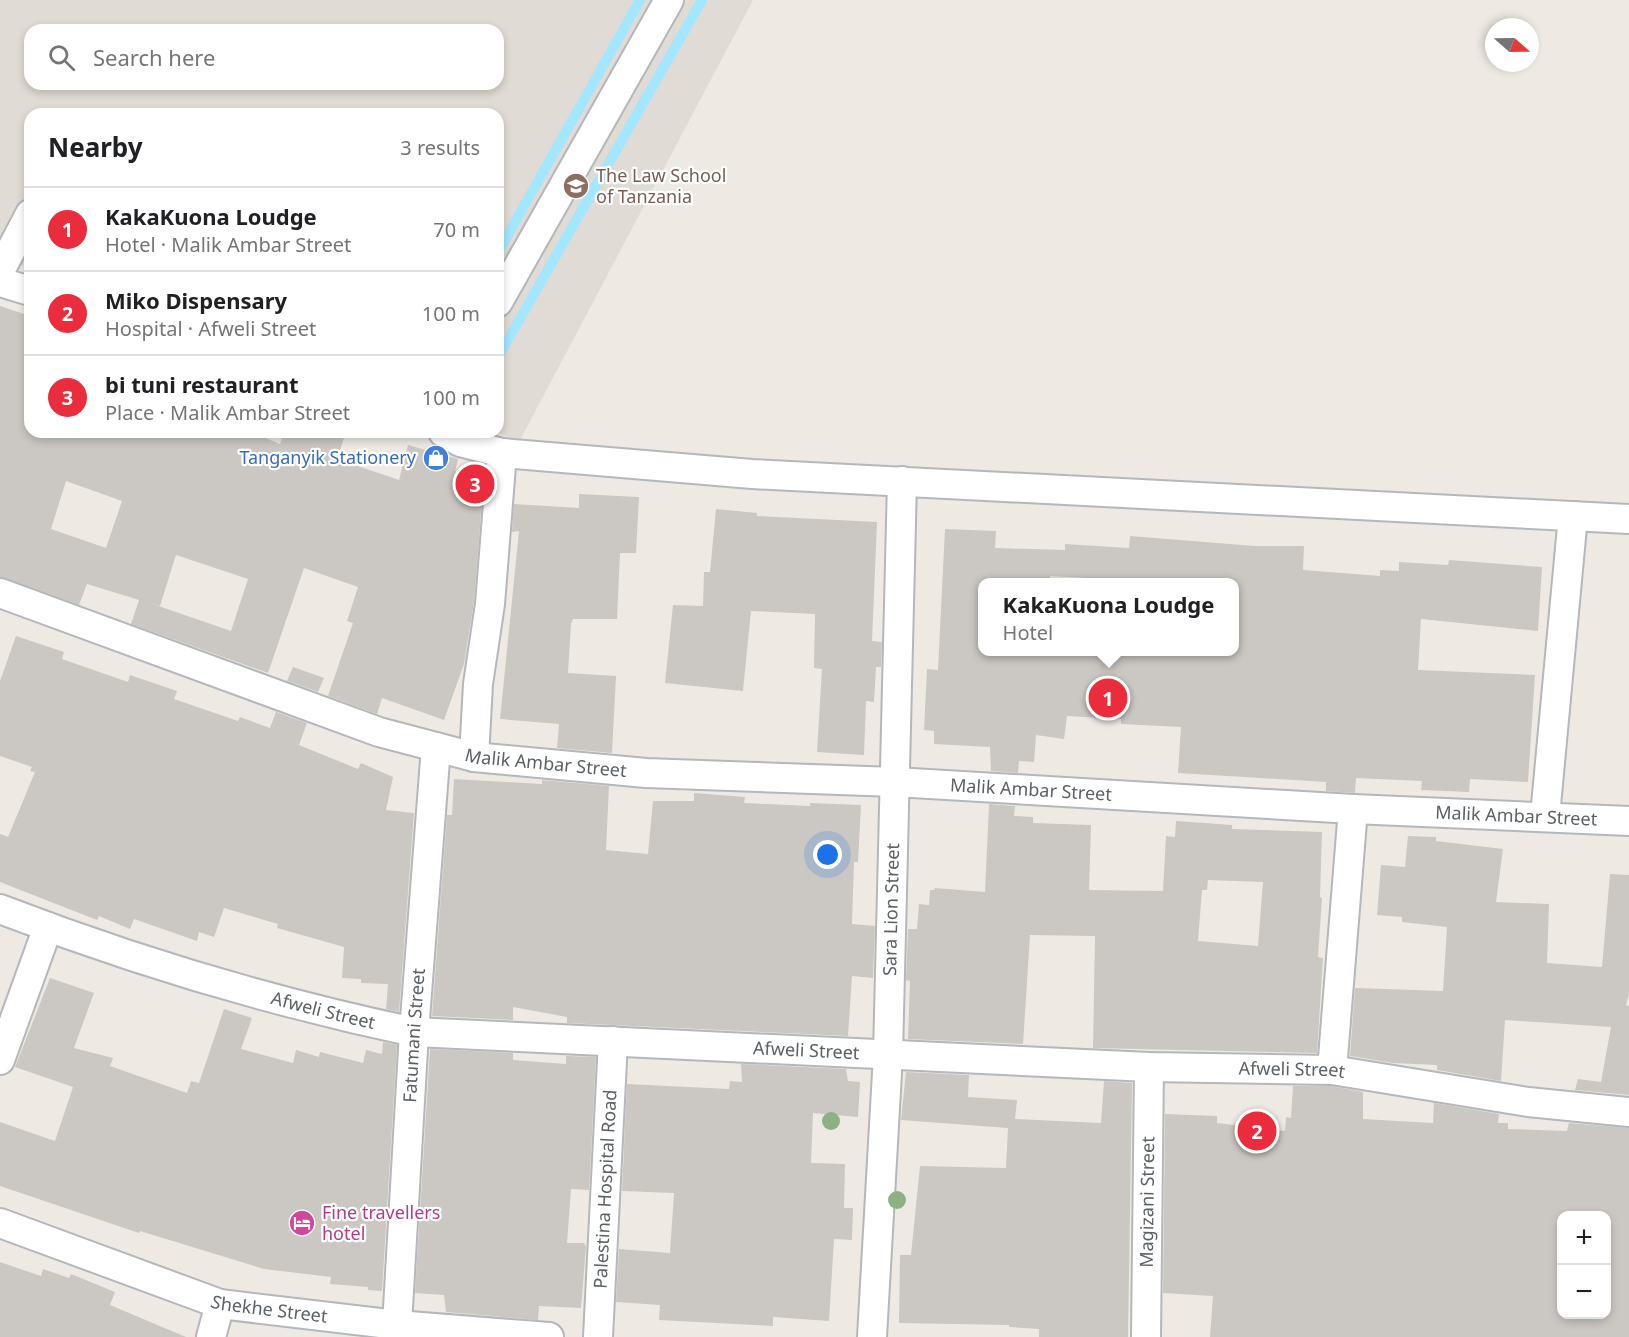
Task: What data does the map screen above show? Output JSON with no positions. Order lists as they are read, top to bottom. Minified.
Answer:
{"streets":{"street":["Malik Ambar Street","Sara Lion Street","Afweli Street","Fatumani Street","Palestina Hospital Road","Magizani Street","Shekhe Street"]},"crossings":[["Malik Ambar Street","Sara Lion Street"],["Malik Ambar Street","Fatumani Street"],["Sara Lion Street","Afweli Street"],["Afweli Street","Fatumani Street"],["Afweli Street","Palestina Hospital Road"],["Afweli Street","Magizani Street"],["Fatumani Street","Shekhe Street"]],"places":{"school or university":["The Law School of Tanzania"],"shop":["Tanganyik Stationery"],"hotel":["Fine travellers hotel"]},"north":"right","page":{"search":"Search here","heading":["Nearby","3 results"],"list":[{"mark":"1","name":"KakaKuona Loudge","note":"Hotel · Malik Ambar Street","value":"70 m"},{"mark":"2","name":"Miko Dispensary","note":"Hospital · Afweli Street","value":"100 m"},{"mark":"3","name":"bi tuni restaurant","note":"Place · Malik Ambar Street","value":"100 m"}],"pins":["3","1","2"],"popup":["KakaKuona Loudge","Hotel"],"map_buttons":["+","−"]}}
